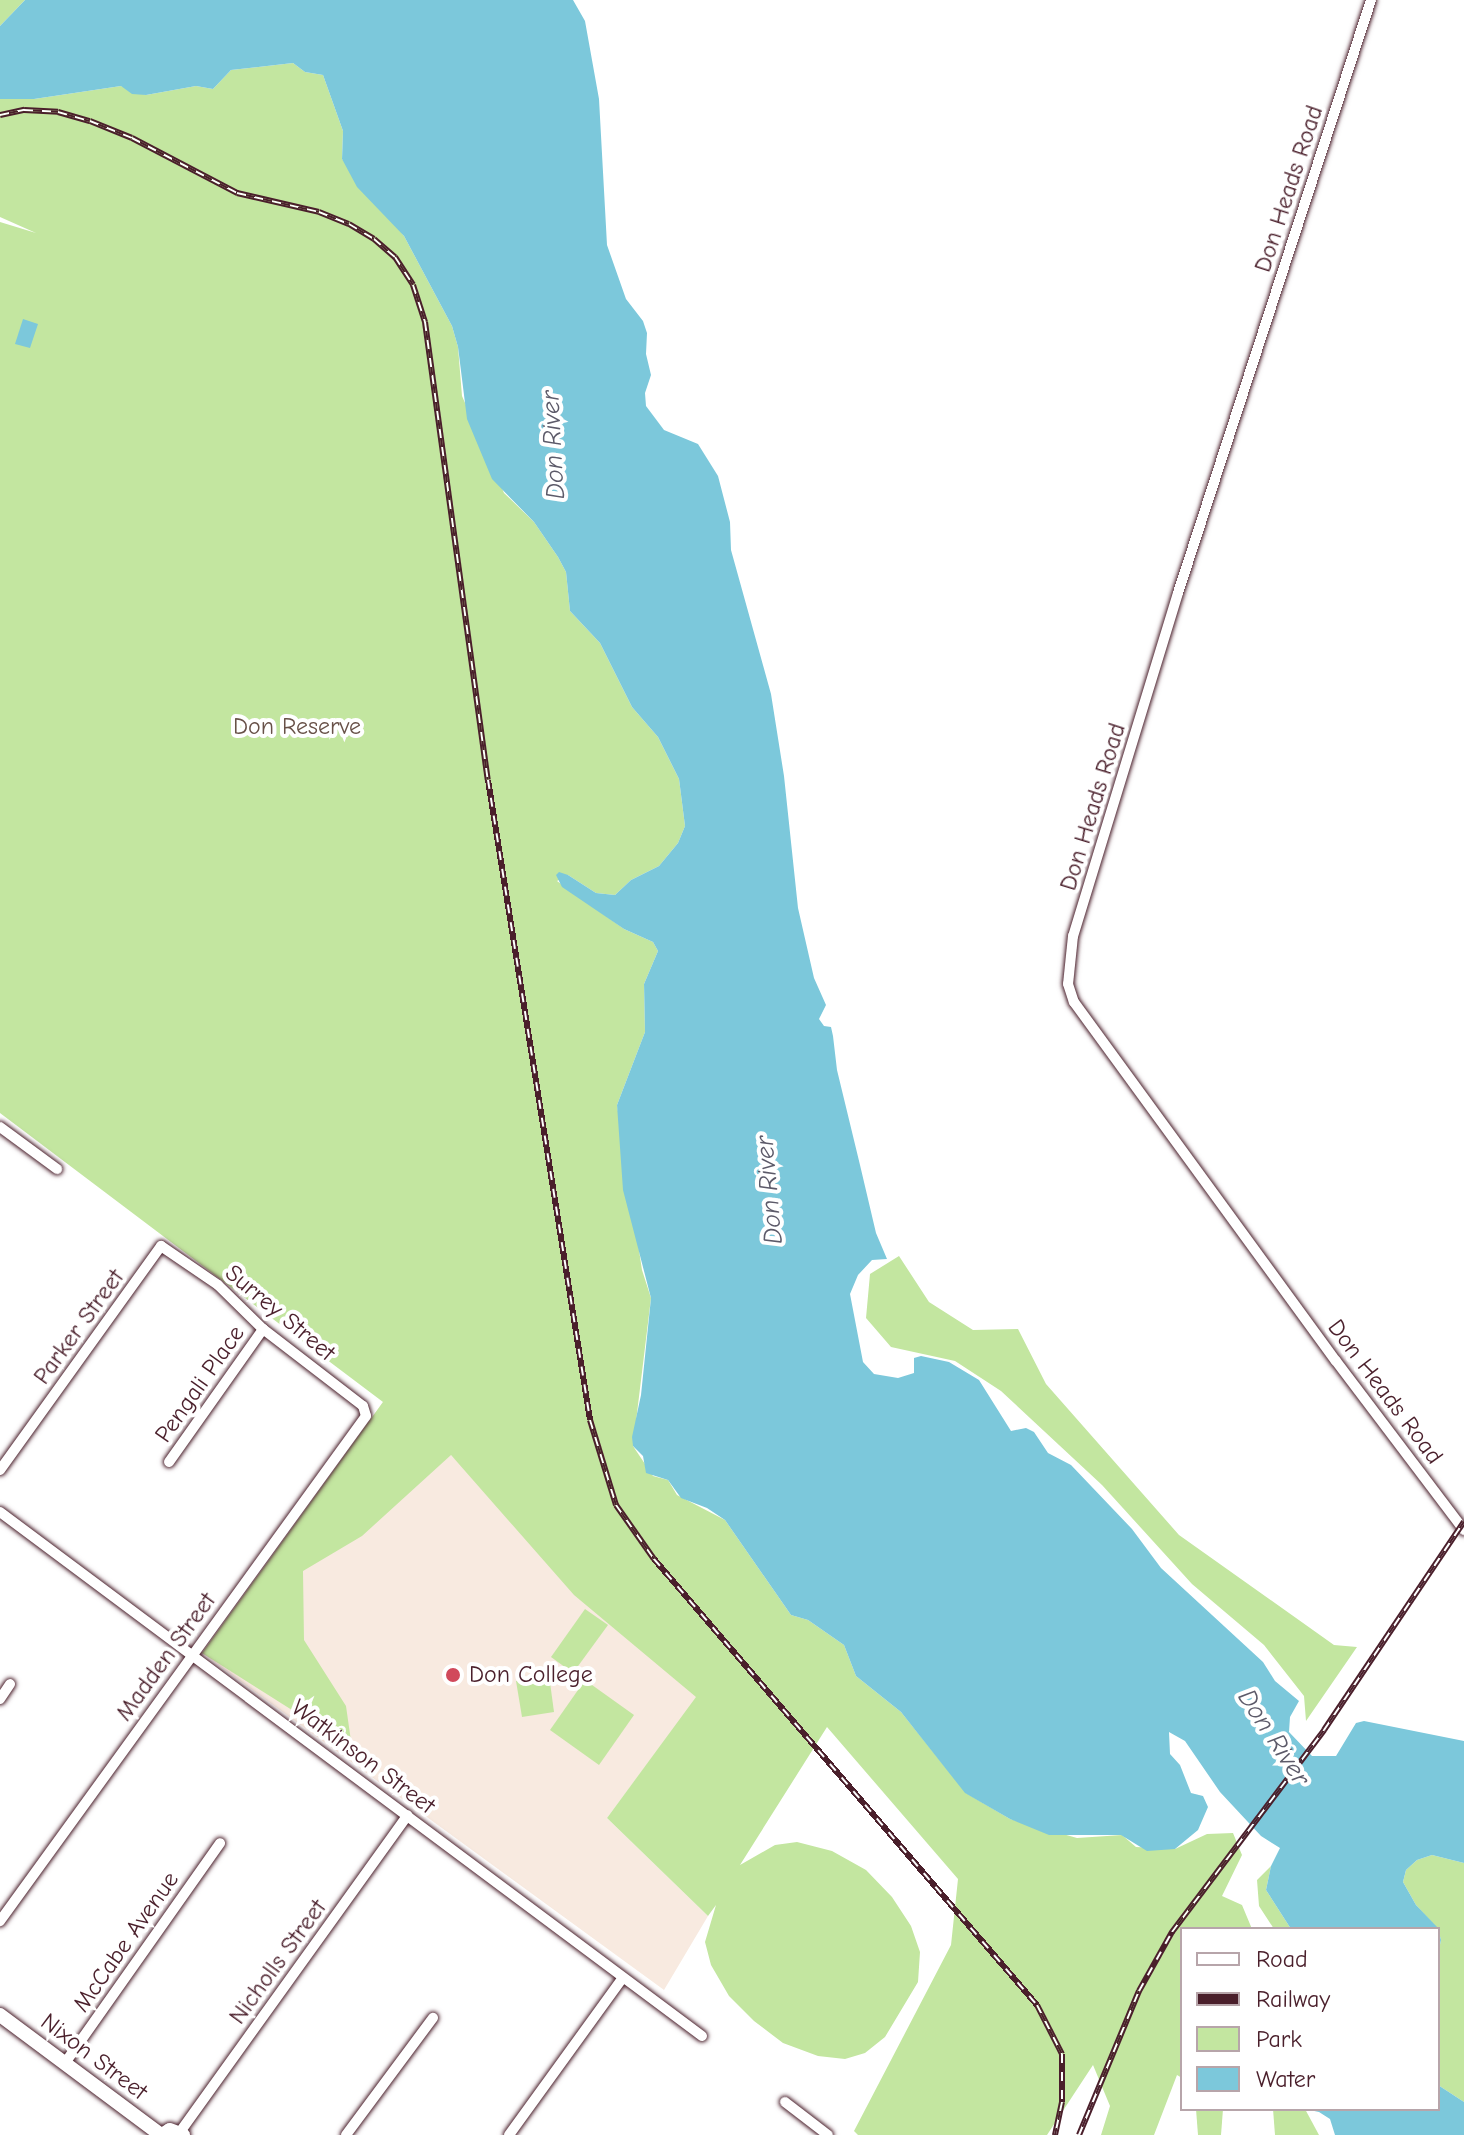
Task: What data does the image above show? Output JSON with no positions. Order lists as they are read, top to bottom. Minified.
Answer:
{"streets":{"street":["Don Heads Road","Surrey Street","Parker Street","Pengali Place","Madden Street","Watkinson Street","McCabe Avenue","Nicholls Street","Nixon Street"]},"crossings":[["Surrey Street","Parker Street"],["Surrey Street","Pengali Place"],["Surrey Street","Madden Street"],["Madden Street","Watkinson Street"],["Watkinson Street","Nicholls Street"],["McCabe Avenue","Nixon Street"]],"water":["Don River"],"parks":["Don Reserve"],"places":["Don College"],"legend":["Road","Railway","Park","Water"]}
